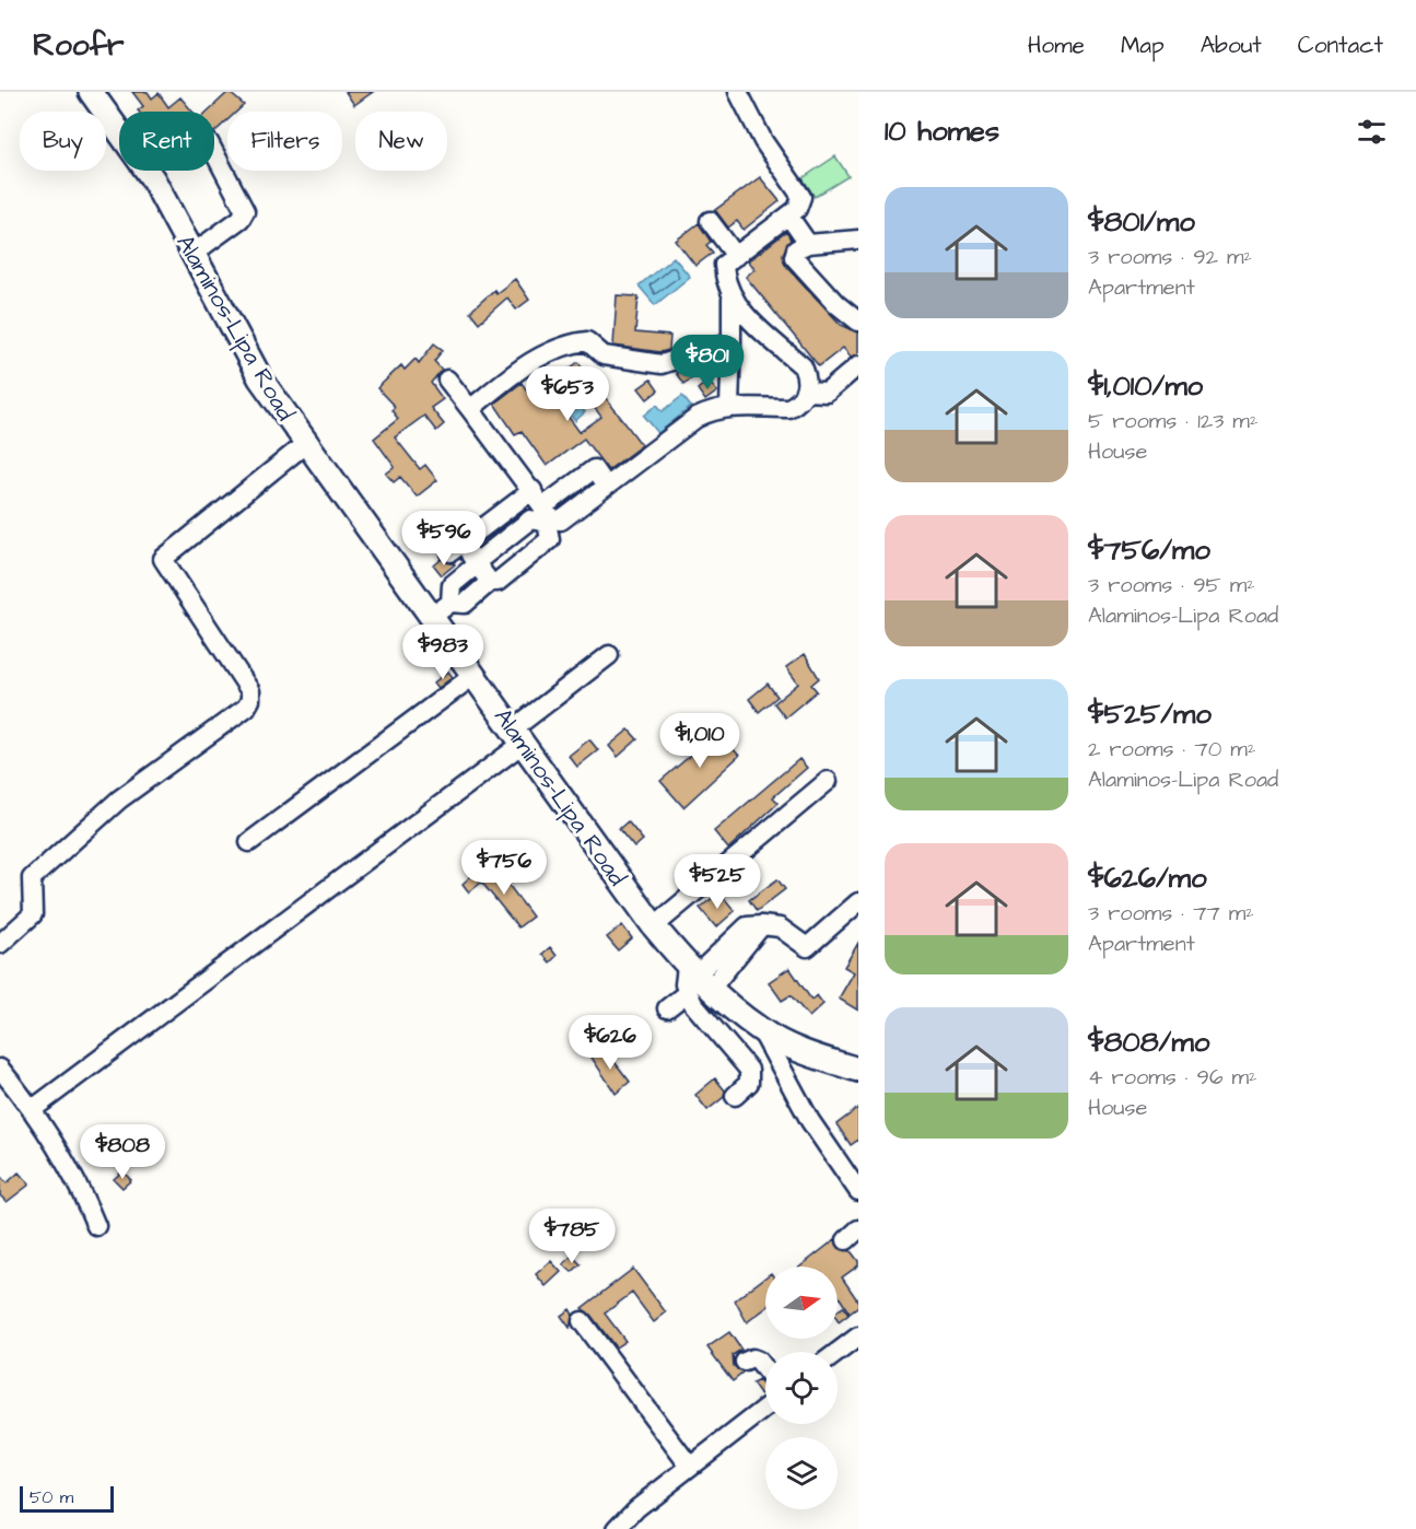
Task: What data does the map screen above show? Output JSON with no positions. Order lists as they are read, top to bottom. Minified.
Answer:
{"streets":{"main road":["Alaminos-Lipa Road"]},"scale_bar":"50 m","north":"right","page":{"header":"Roofr","nav":["Home","Map","About","Contact"],"heading":"10 homes","chip":["Buy","Rent","Filters","New"],"list":[{"name":"$801/mo","note":"3 rooms · 92 m² · Apartment"},{"name":"$1,010/mo","note":"5 rooms · 123 m² · House"},{"name":"$756/mo","note":"3 rooms · 95 m² · Alaminos-Lipa Road"},{"name":"$525/mo","note":"2 rooms · 70 m² · Alaminos-Lipa Road"},{"name":"$626/mo","note":"3 rooms · 77 m² · Apartment"},{"name":"$808/mo","note":"4 rooms · 96 m² · House"}],"price":["$801","$653","$596","$983","$1,010","$756","$525","$626","$808","$785"],"scale":"50 m"}}
